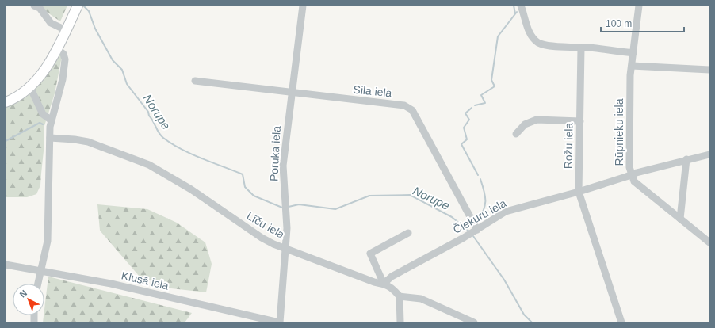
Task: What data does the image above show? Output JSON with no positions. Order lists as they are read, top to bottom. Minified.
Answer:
{"streets":{"street":["Sila iela","Rūpnieku iela","Rožu iela","Poruka iela","Čiekuru iela","Līču iela","Klusā iela"]},"crossings":[["Sila iela","Poruka iela"],["Sila iela","Čiekuru iela"],["Rūpnieku iela","Čiekuru iela"],["Rožu iela","Čiekuru iela"],["Poruka iela","Līču iela"],["Poruka iela","Klusā iela"],["Čiekuru iela","Līču iela"]],"water":["Norupe"],"scale_bar":"100 m","north":"top left"}
